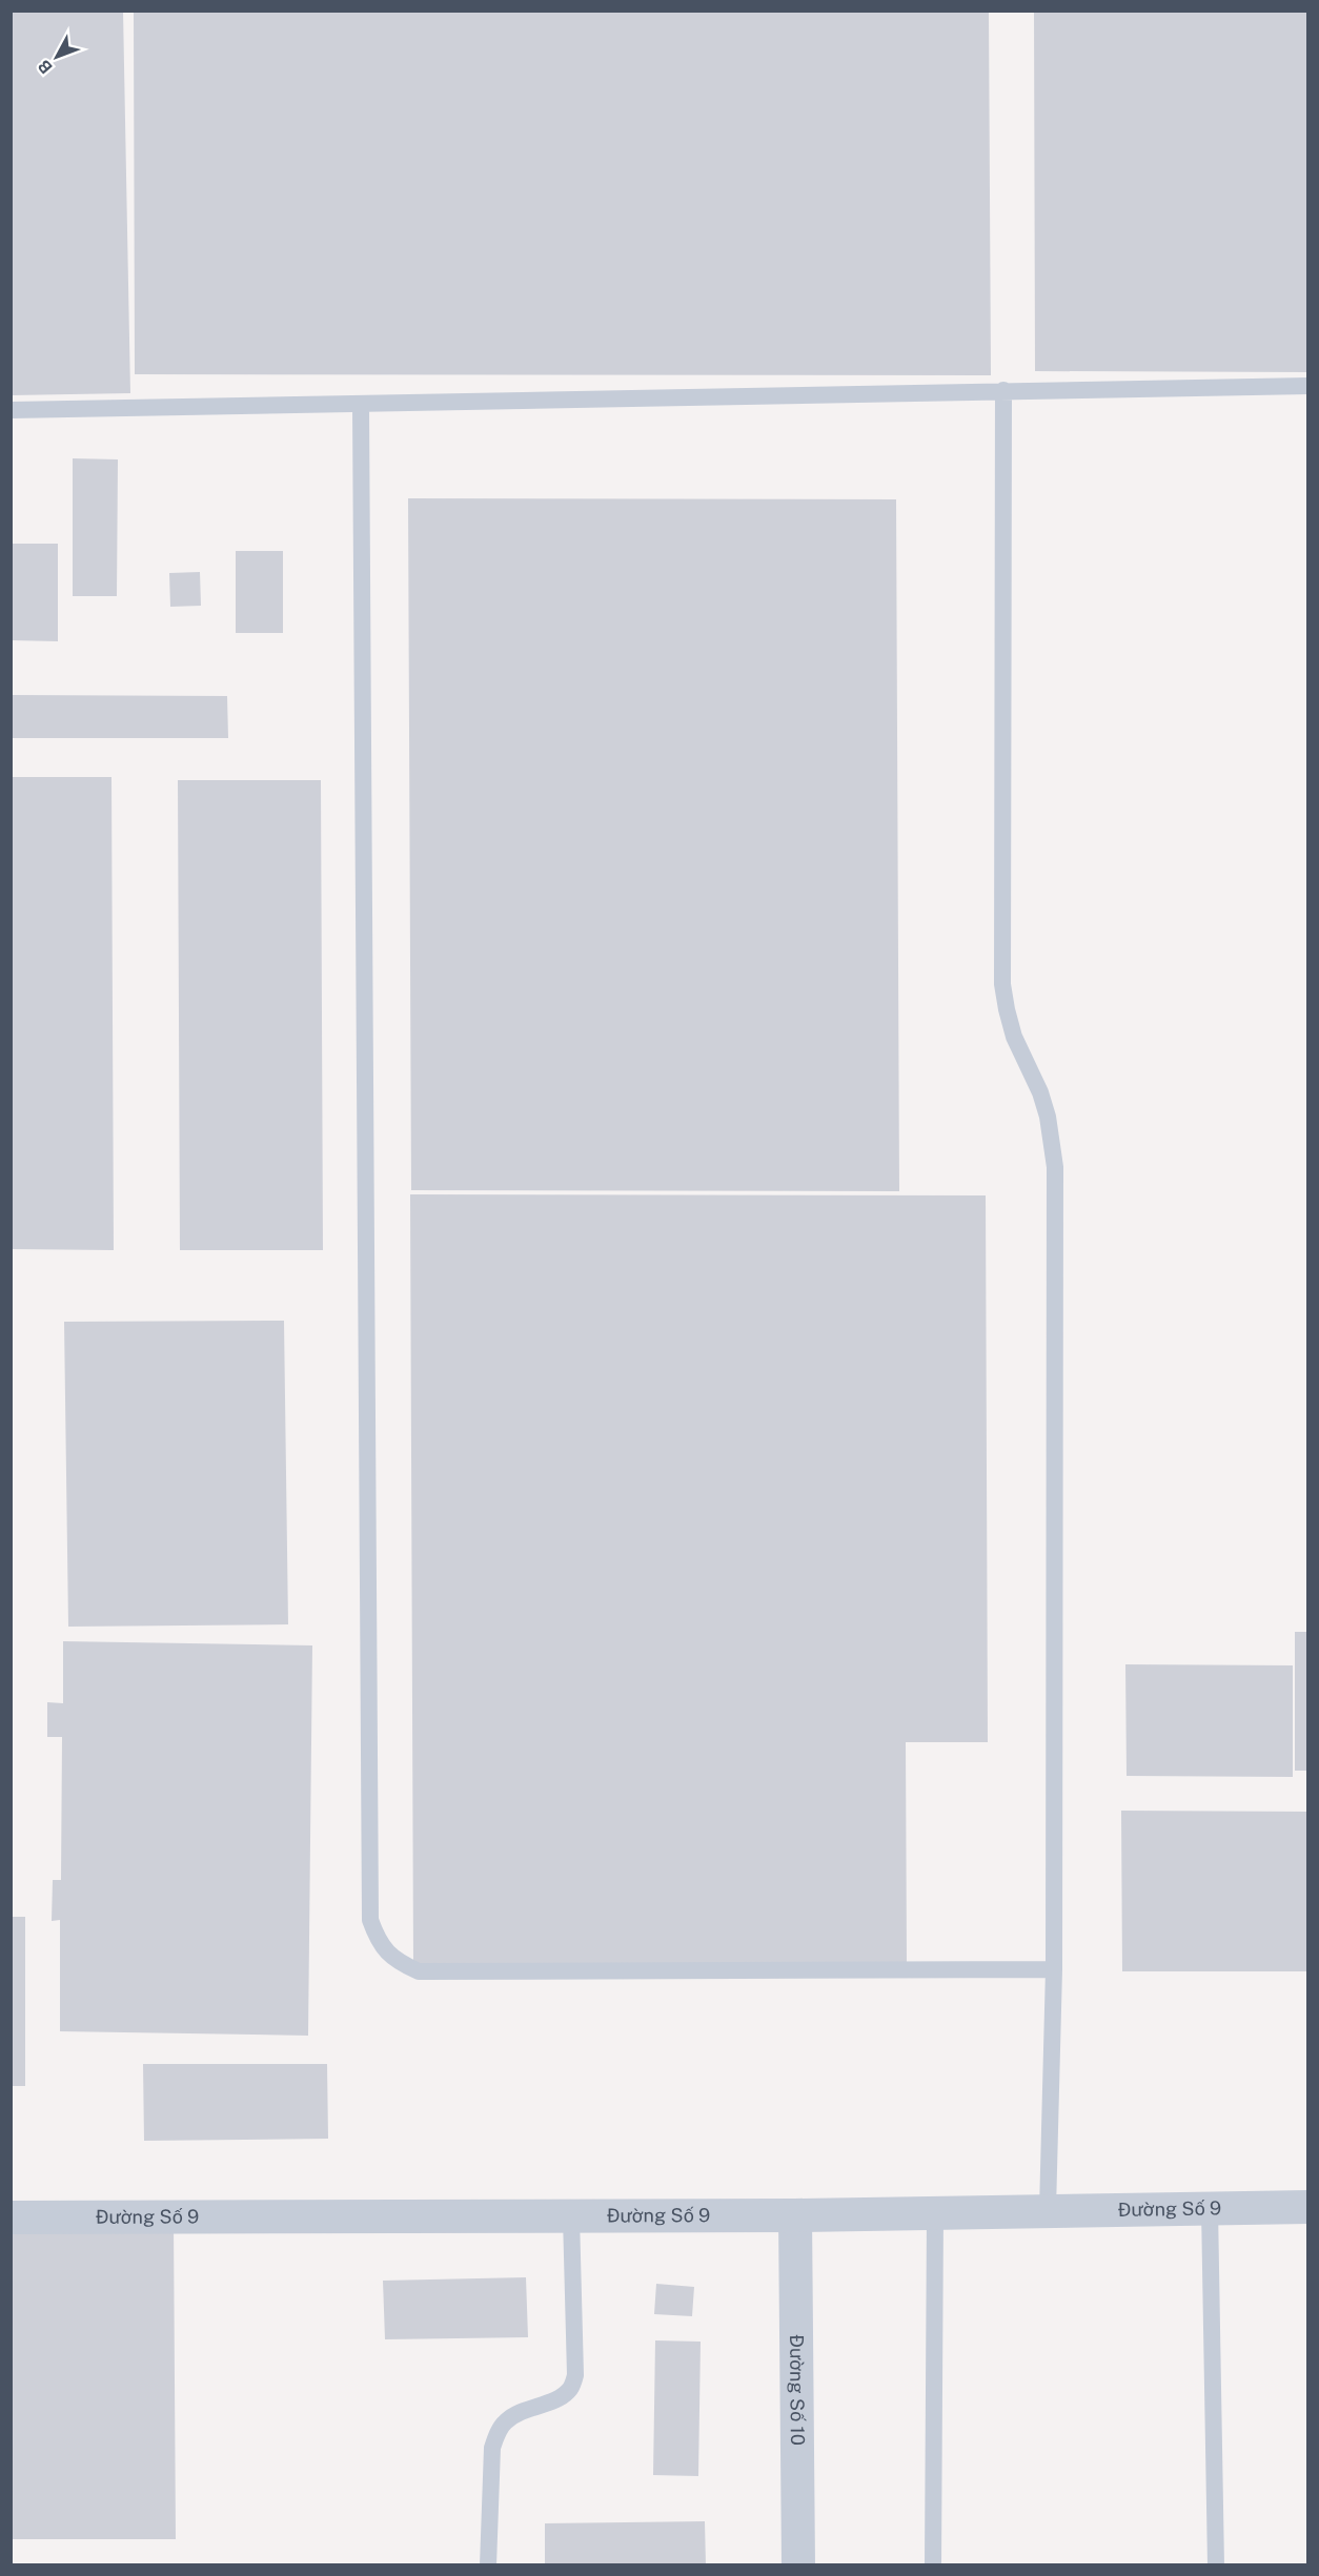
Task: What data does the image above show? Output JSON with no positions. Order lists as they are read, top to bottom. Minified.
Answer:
{"streets":{"street":["Đường Số 9","Đường Số 10"]},"crossings":[["Đường Số 9","Đường Số 10"]],"north":"bottom left"}
